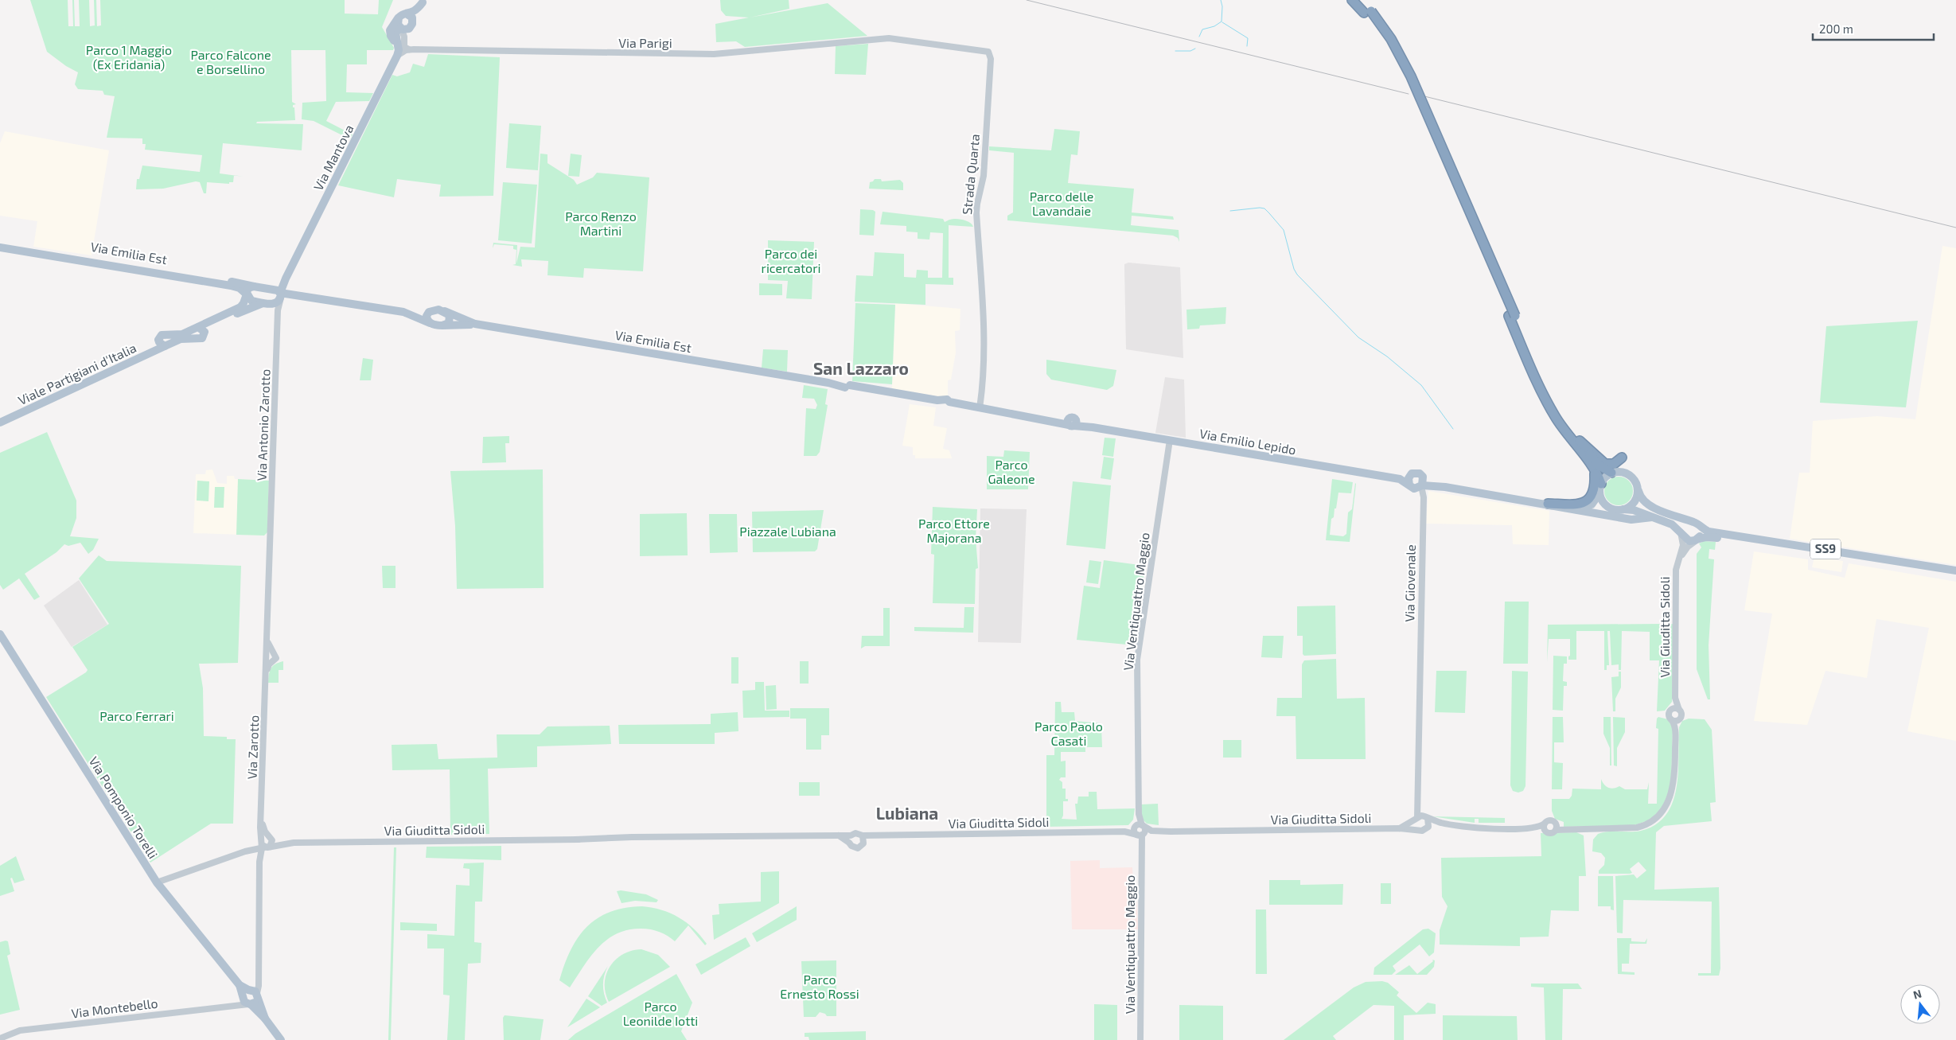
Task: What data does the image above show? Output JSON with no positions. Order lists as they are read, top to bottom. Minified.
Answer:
{"streets":{"main road":["Via Mantova","Via Emilia Est","Viale Partigiani d'Italia","Via Emilio Lepido","SS9","Via Pomponio Torelli"],"street":["Via Parigi","Strada Quarta","Via Antonio Zarotto","Via Giovenale","Via Ventiquattro Maggio","Via Giuditta Sidoli","Via Zarotto","Via Montebello"]},"crossings":[["Via Parigi","Via Mantova"],["Via Parigi","Strada Quarta"],["Via Mantova","Via Emilia Est"],["Via Mantova","Via Antonio Zarotto"],["Strada Quarta","Via Emilia Est"],["Strada Quarta","Via Emilio Lepido"],["Via Emilia Est","Viale Partigiani d'Italia"],["Via Emilia Est","Via Antonio Zarotto"],["Via Emilia Est","Via Emilio Lepido"],["Via Antonio Zarotto","Via Zarotto"],["Via Emilio Lepido","Via Ventiquattro Maggio"],["Via Giovenale","Via Giuditta Sidoli"],["Via Ventiquattro Maggio","Via Giuditta Sidoli"],["Via Giuditta Sidoli","Via Zarotto"],["Via Zarotto","Via Pomponio Torelli"],["Via Zarotto","Via Montebello"],["Via Pomponio Torelli","Via Montebello"]],"districts":["San Lazzaro","Lubiana"],"parks":["Parco 1 Maggio (Ex Eridania)","Parco Falcone e Borsellino","Parco delle Lavandaie","Parco Renzo Martini","Parco dei ricercatori","Parco Galeone","Parco Ettore Majorana","Piazzale Lubiana","Parco Ferrari","Parco Paolo Casati","Parco Ernesto Rossi","Parco Leonilde Iotti"],"scale_bar":"200 m","north":"top"}
